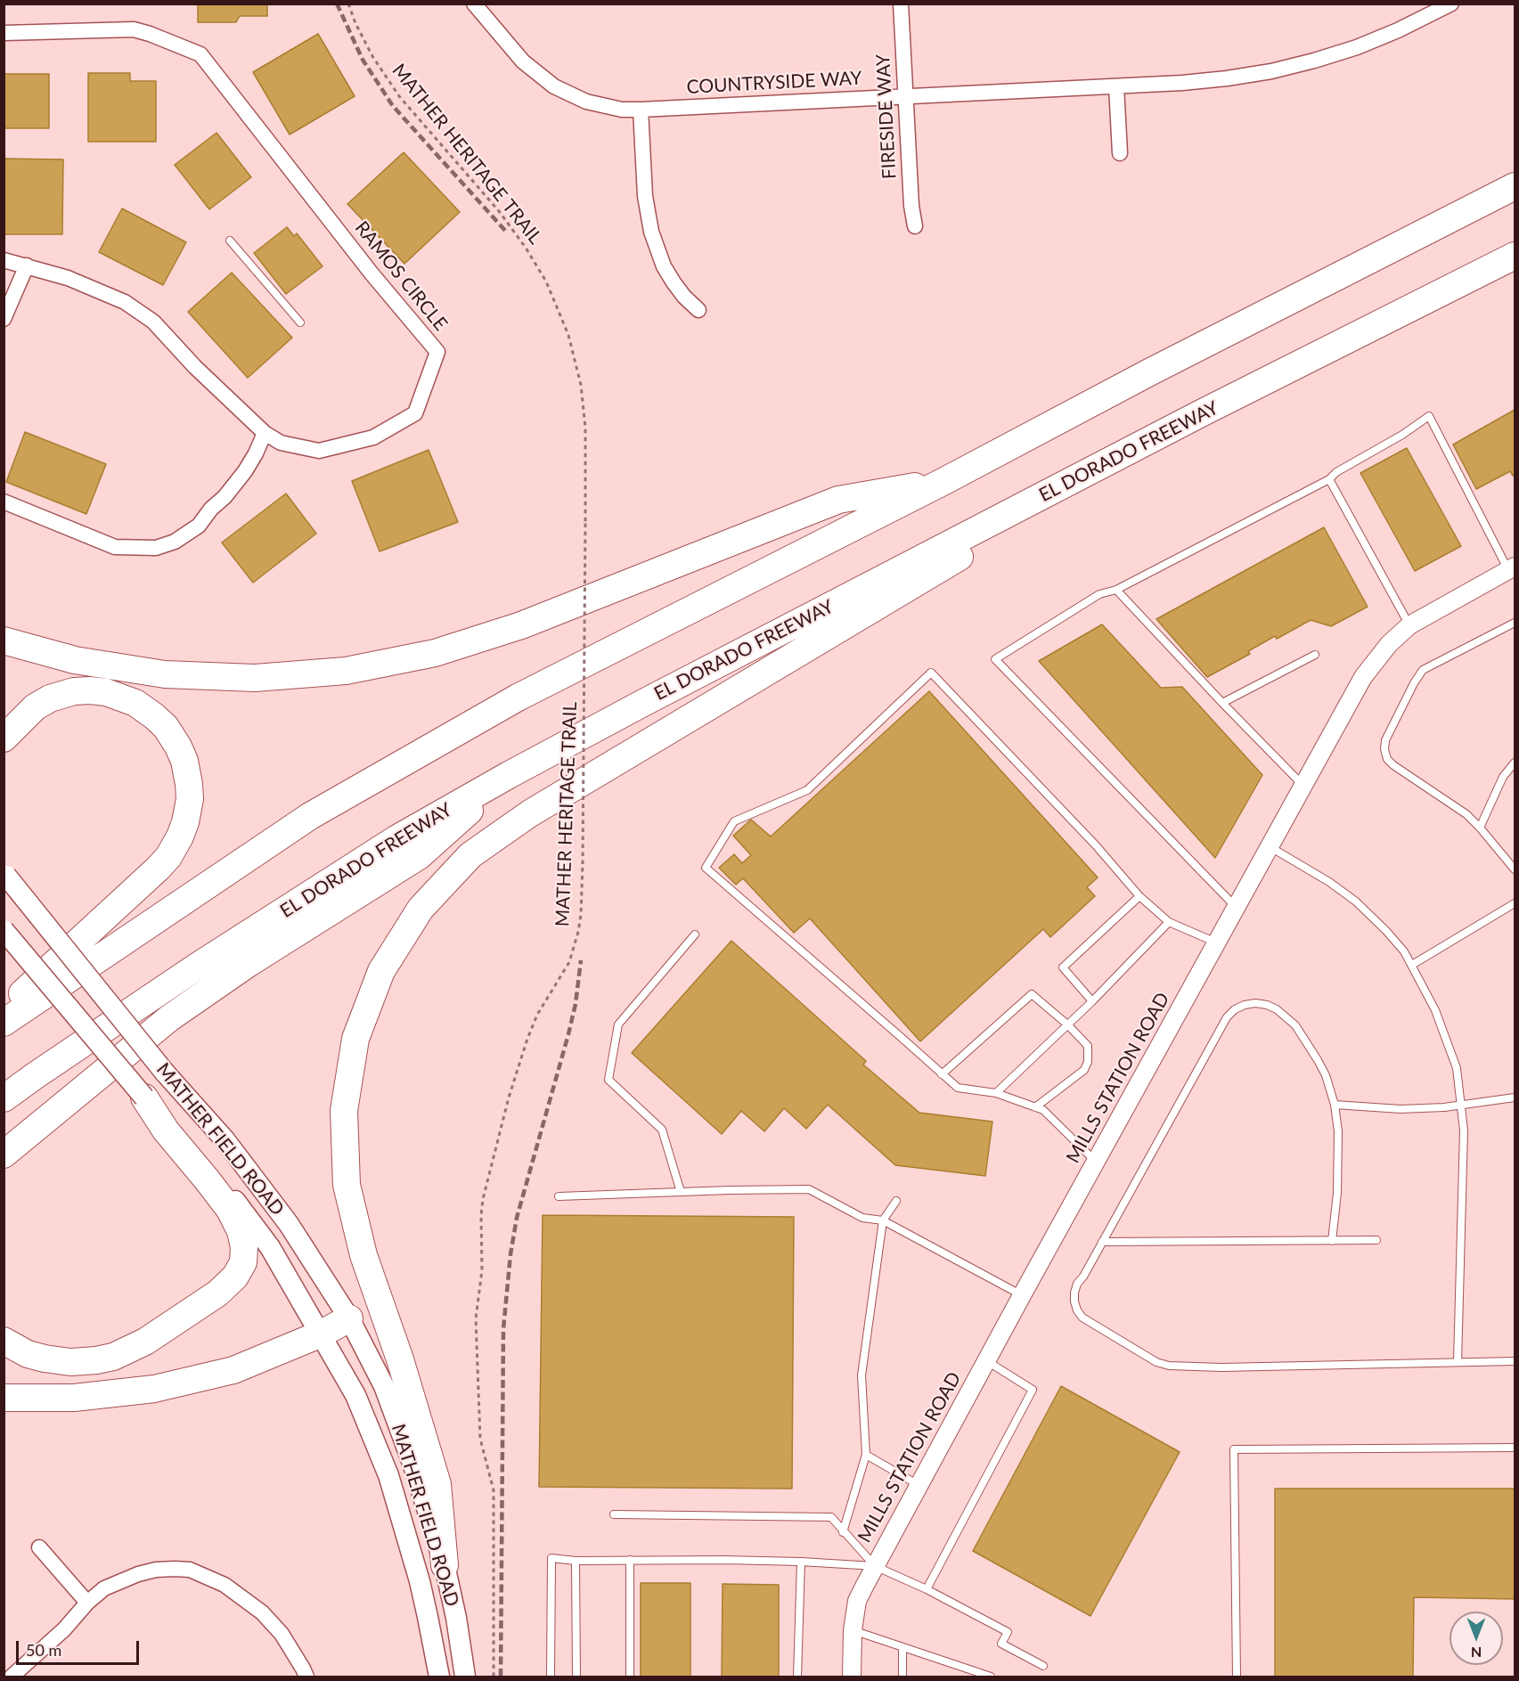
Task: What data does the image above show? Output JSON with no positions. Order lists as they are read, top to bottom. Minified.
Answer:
{"streets":{"highway":["EL DORADO FREEWAY"],"main road":["MATHER FIELD ROAD"],"street":["COUNTRYSIDE WAY","FIRESIDE WAY","RAMOS CIRCLE","MILLS STATION ROAD"],"path":["MATHER HERITAGE TRAIL"]},"crossings":[["COUNTRYSIDE WAY","FIRESIDE WAY"]],"scale_bar":"50 m","north":"bottom"}
